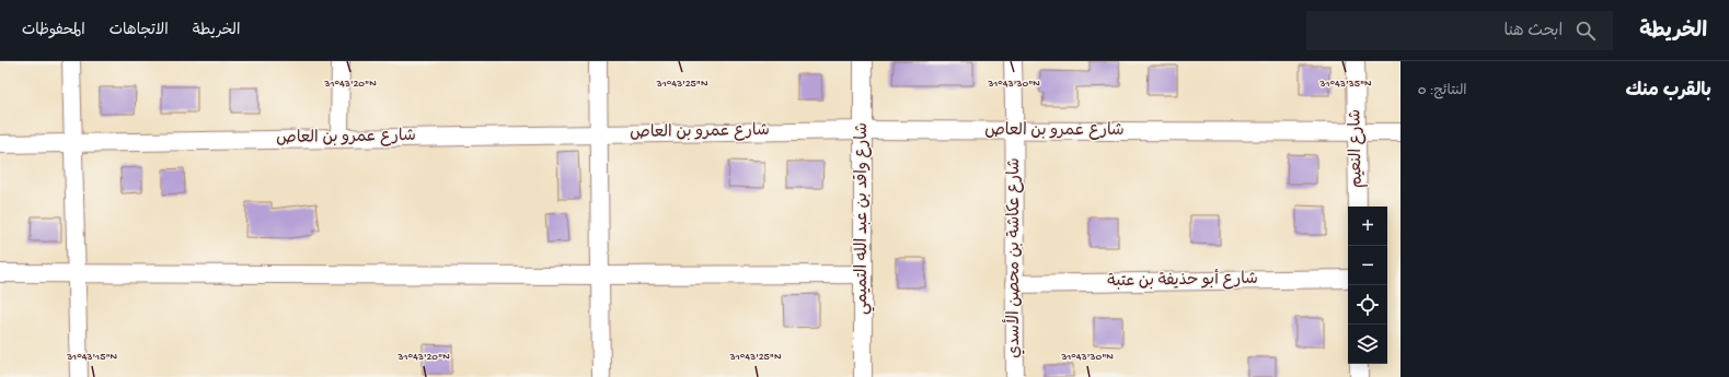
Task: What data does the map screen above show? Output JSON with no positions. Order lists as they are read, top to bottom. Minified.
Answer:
{"streets":{"street":["شارع عمرو بن العاص","شارع النعيم","شارع واقد بن عبد الله التميمي","شارع عكاشة بن محصن الأسدي","شارع أبو حذيفة بن عتبة"]},"crossings":[["شارع عمرو بن العاص","شارع النعيم"],["شارع عمرو بن العاص","شارع واقد بن عبد الله التميمي"],["شارع عمرو بن العاص","شارع عكاشة بن محصن الأسدي"],["شارع عكاشة بن محصن الأسدي","شارع أبو حذيفة بن عتبة"]],"page":{"header":"الخريطة","search":"ابحث هنا","nav":["الخريطة","الاتجاهات","المحفوظات"],"heading":["بالقرب منك","النتائج: 0"],"map_buttons":["+","−"]},"coordinates":["31°43'35\"N","31°43'20\"N","31°43'25\"N","31°43'30\"N","31°43'15\"N"]}
